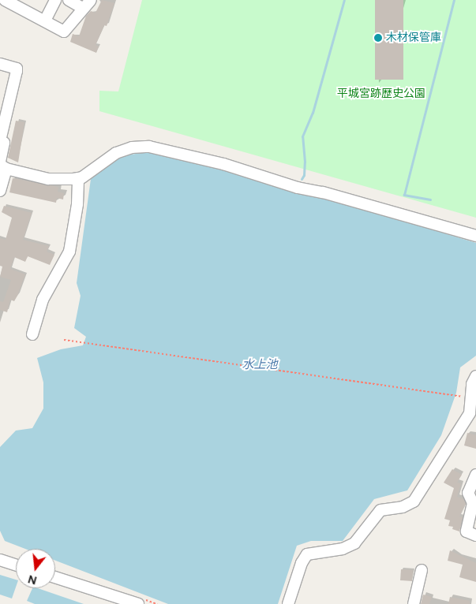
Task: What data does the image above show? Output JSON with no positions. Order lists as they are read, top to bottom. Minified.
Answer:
{"water":["水上池"],"parks":["平城宮跡歴史公園"],"places":["木材保管庫"],"north":"bottom"}
